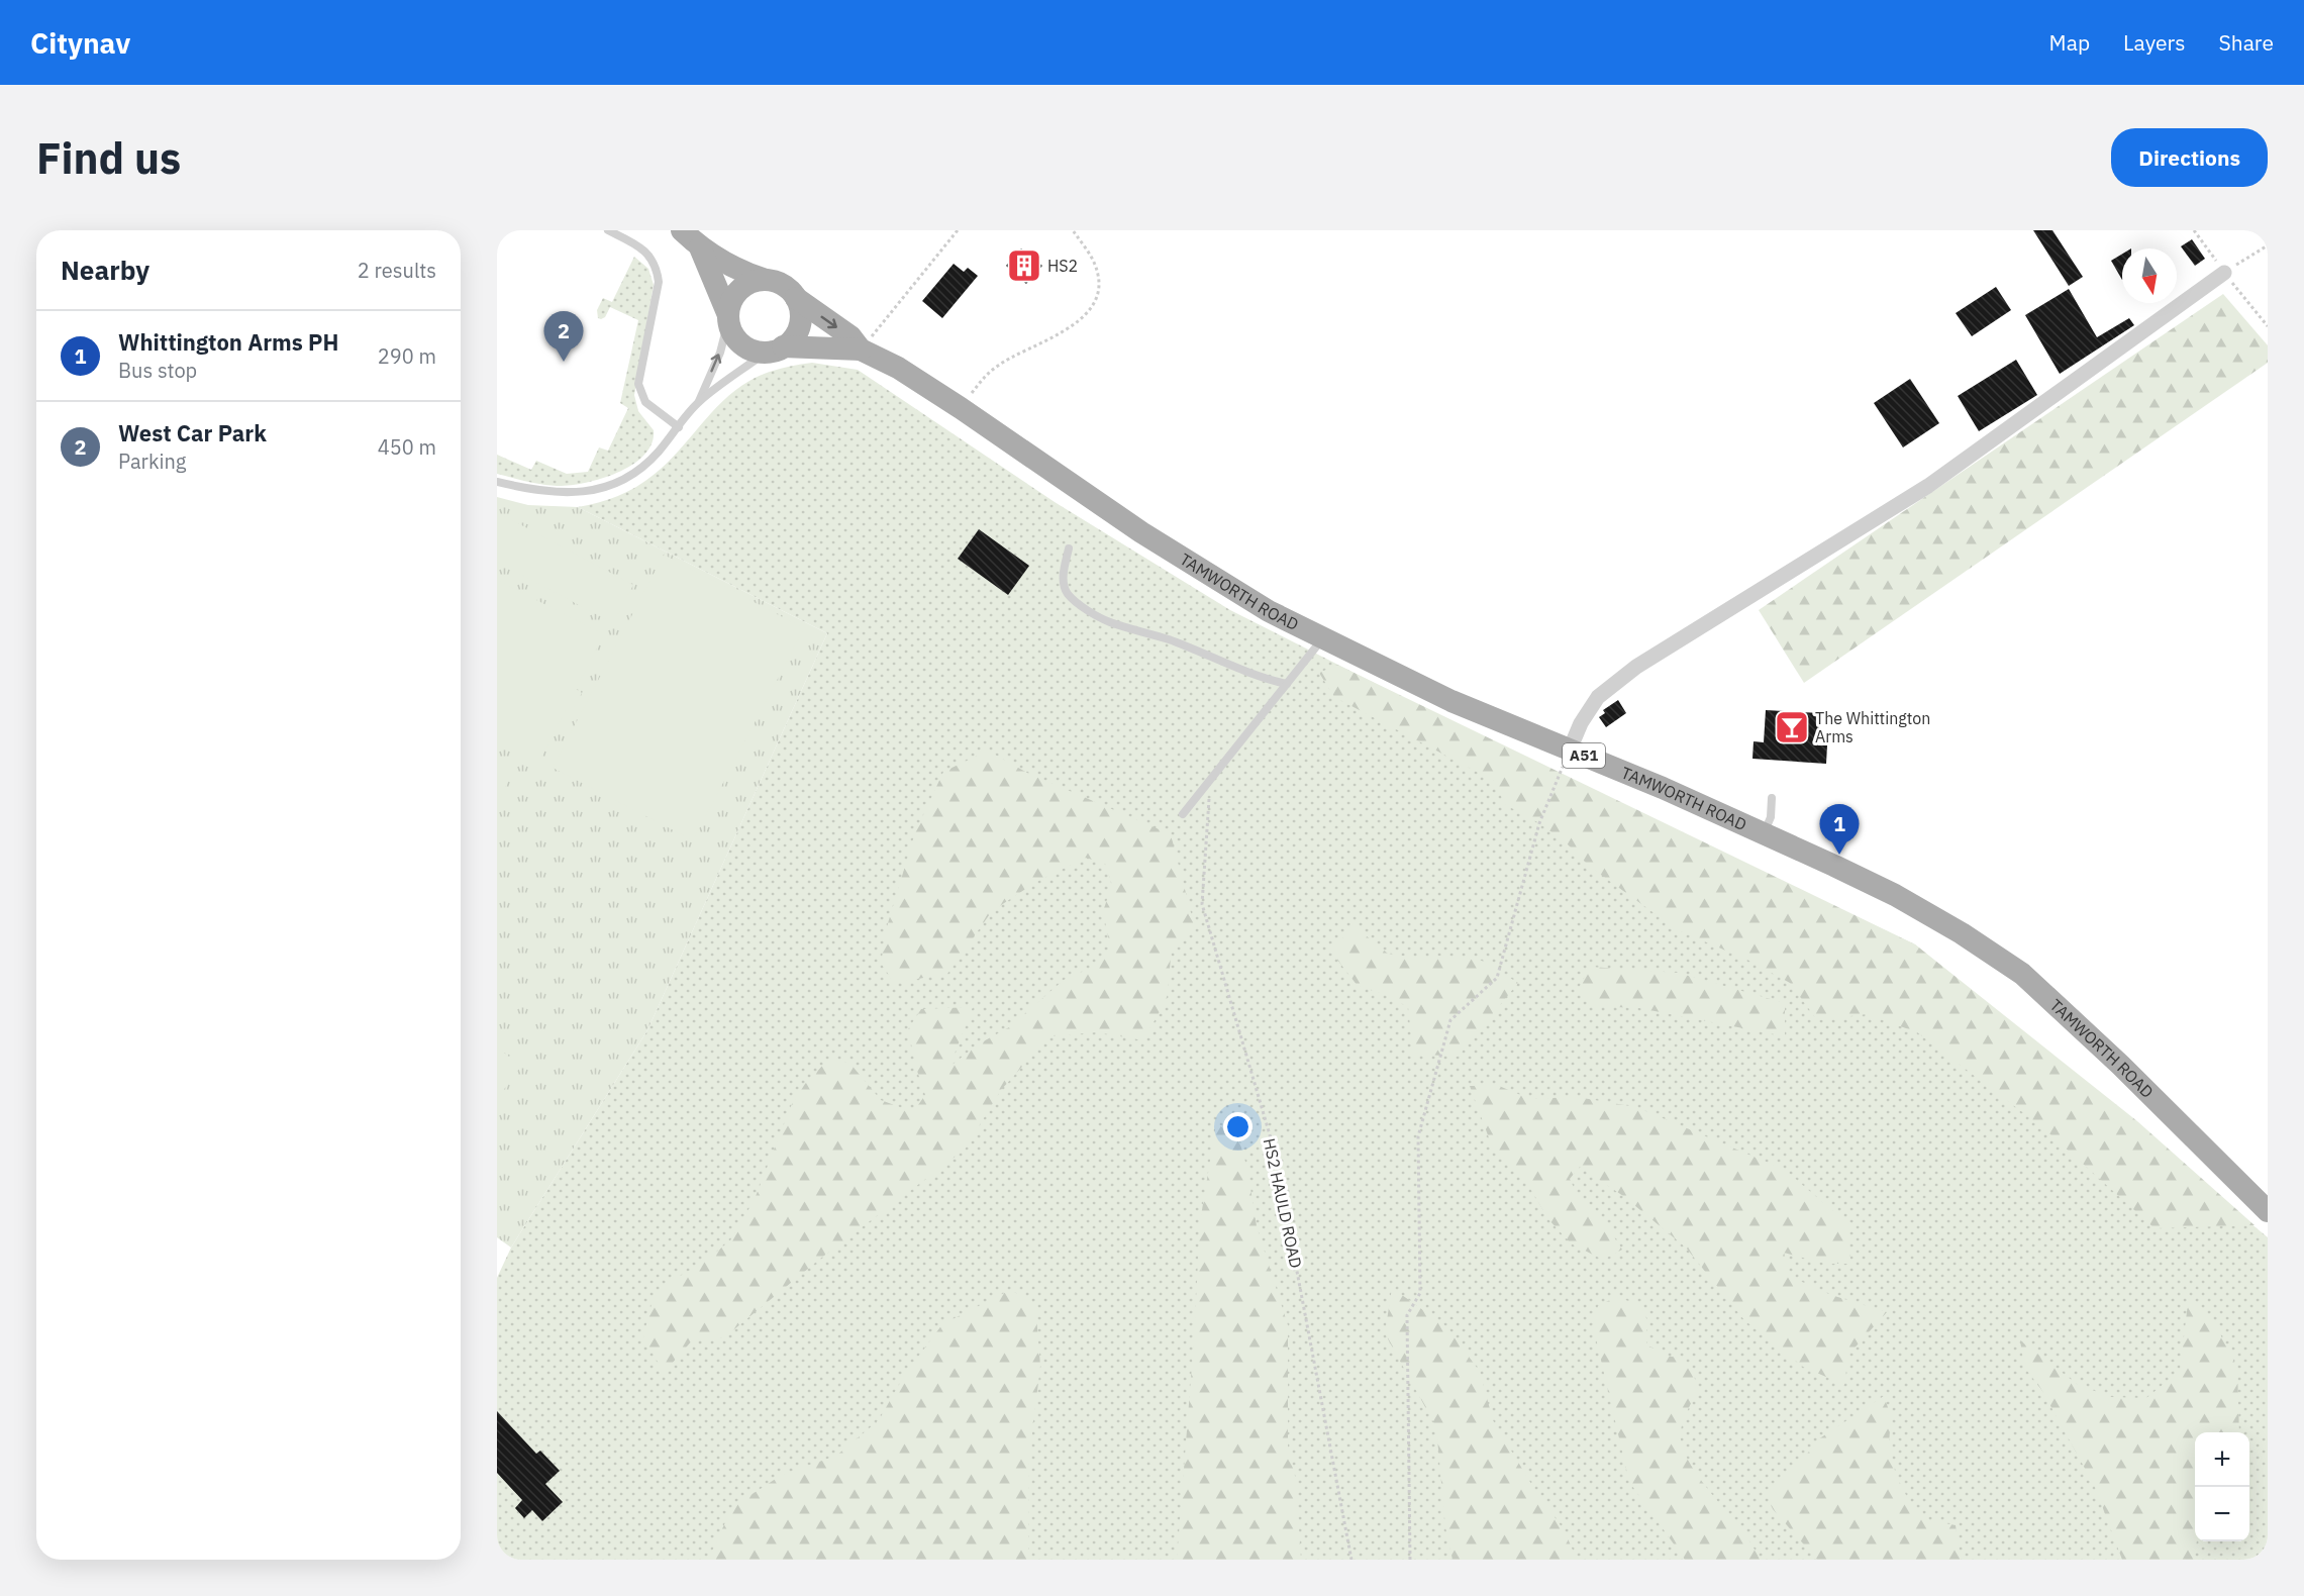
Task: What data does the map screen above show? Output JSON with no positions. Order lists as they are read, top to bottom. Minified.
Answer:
{"streets":{"main road":["TAMWORTH ROAD","A51"],"path":["HS2 HAULD ROAD"]},"places":{"building":["HS2"],"bar":["The Whittington Arms"]},"north":"bottom","page":{"header":"Citynav","nav":["Map","Layers","Share"],"buttons":"Directions","title":"Find us","heading":["Nearby","2 results"],"list":[{"mark":"1","name":"Whittington Arms PH","note":"Bus stop","value":"290 m"},{"mark":"2","name":"West Car Park","note":"Parking","value":"450 m"}],"pins":["2","1"],"map_buttons":["+","−"]}}
